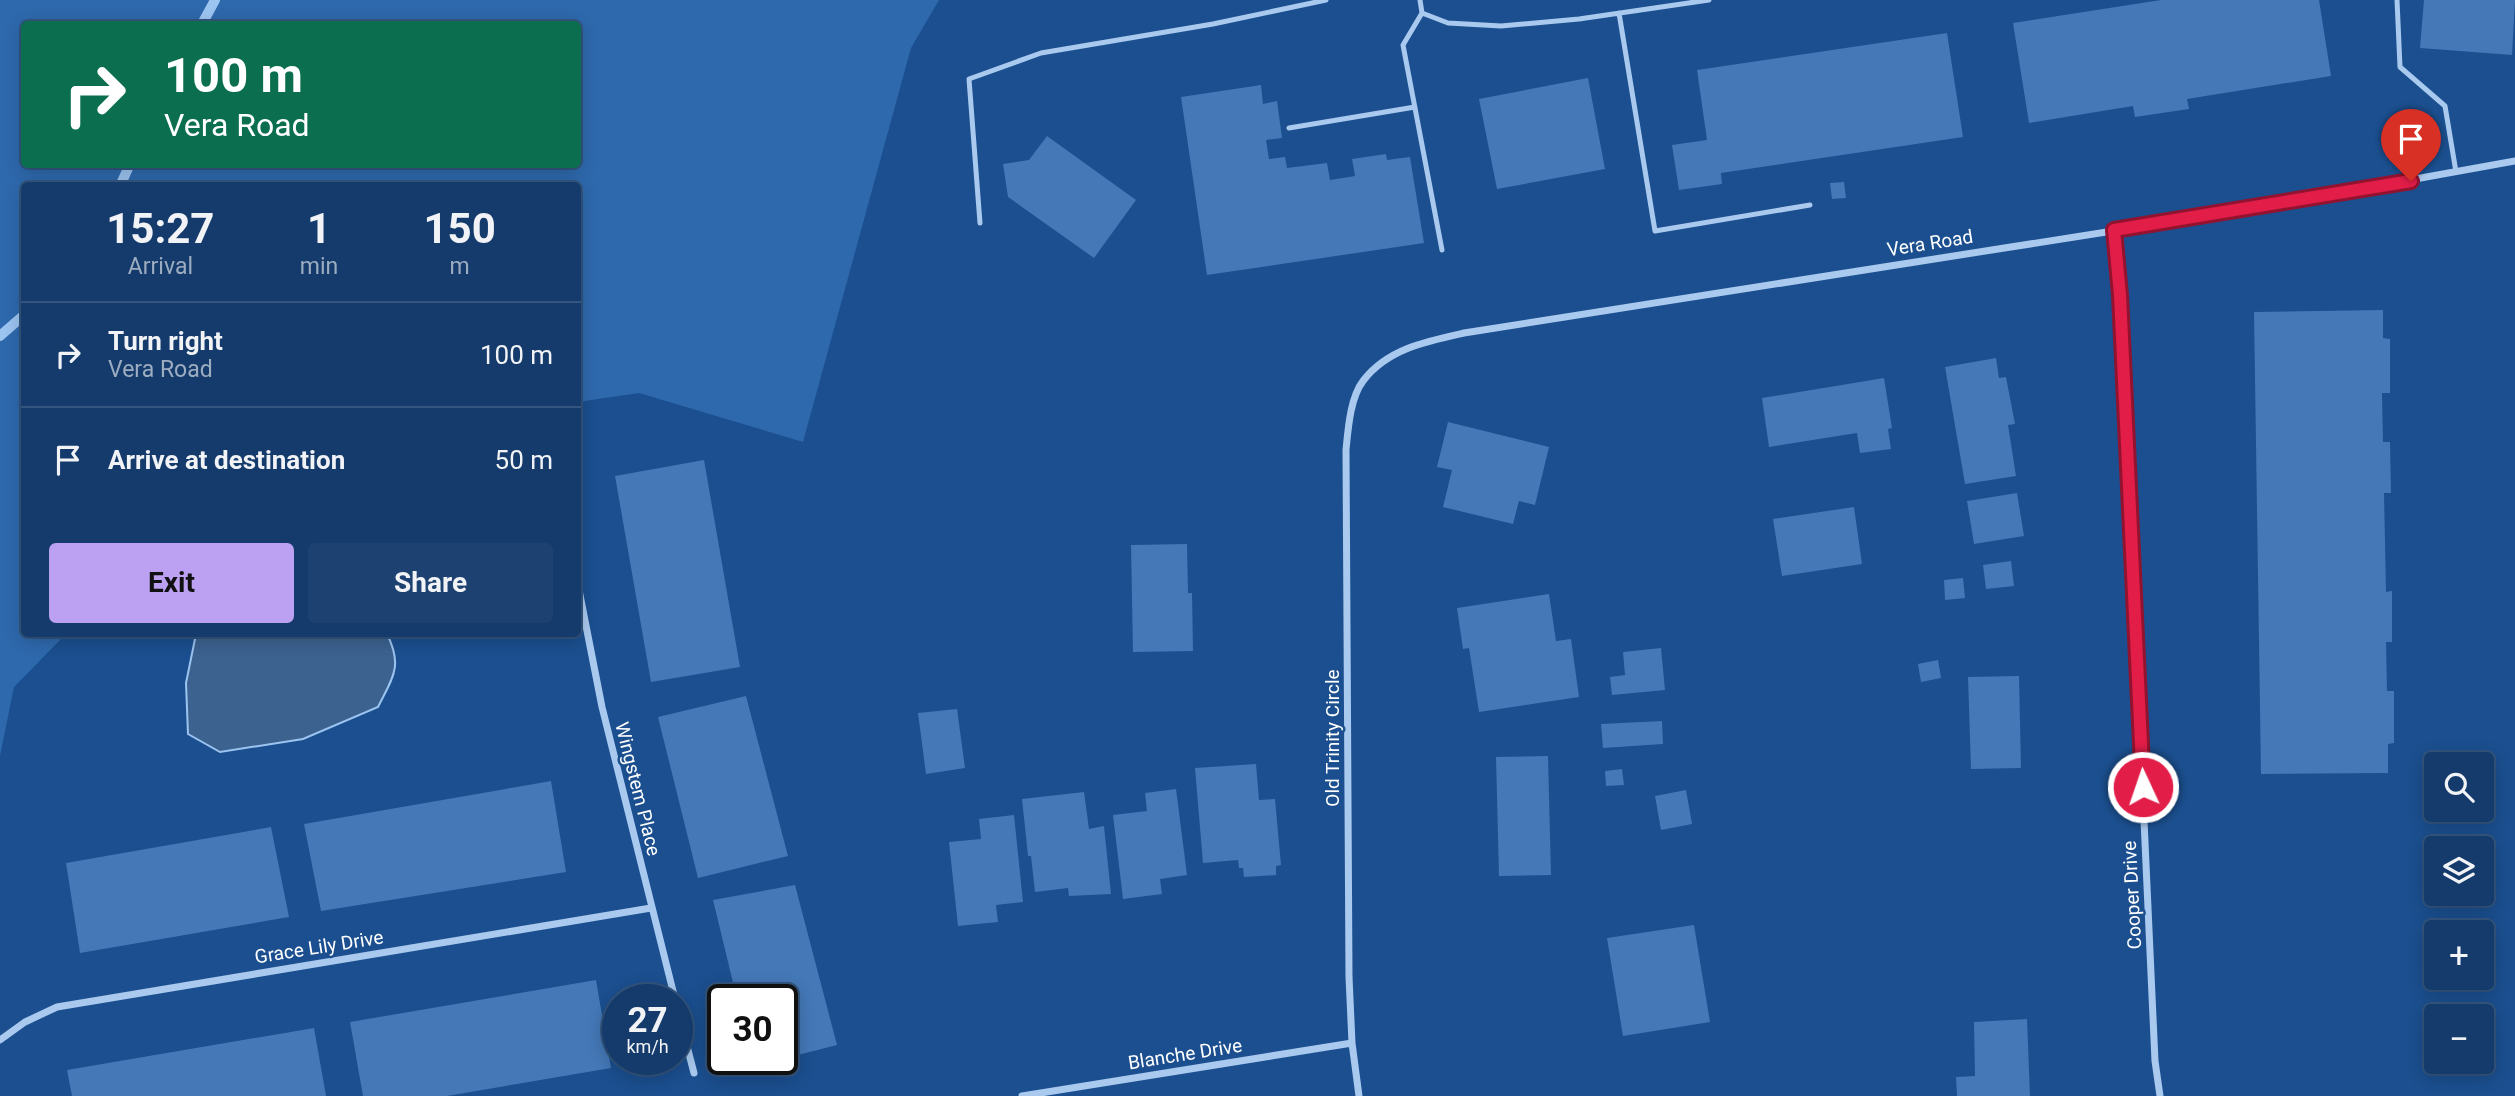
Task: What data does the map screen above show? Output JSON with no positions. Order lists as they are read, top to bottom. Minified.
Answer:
{"streets":{"street":["Vera Road","Old Trinity Circle","Wingstem Place","Cooper Drive","Grace Lily Drive","Blanche Drive"]},"crossings":[["Vera Road","Old Trinity Circle"],["Vera Road","Cooper Drive"],["Old Trinity Circle","Blanche Drive"],["Wingstem Place","Grace Lily Drive"]],"page":{"turn":["100 m","Vera Road"],"eta":["15:27","Arrival","1","min","150","m"],"list":[{"name":"Turn right","note":"Vera Road","value":"100 m"},{"name":"Arrive at destination","value":"50 m"}],"buttons":["Exit","Share"],"map_buttons":["+","−"],"speed":"27 km/h","limit":"30"}}
